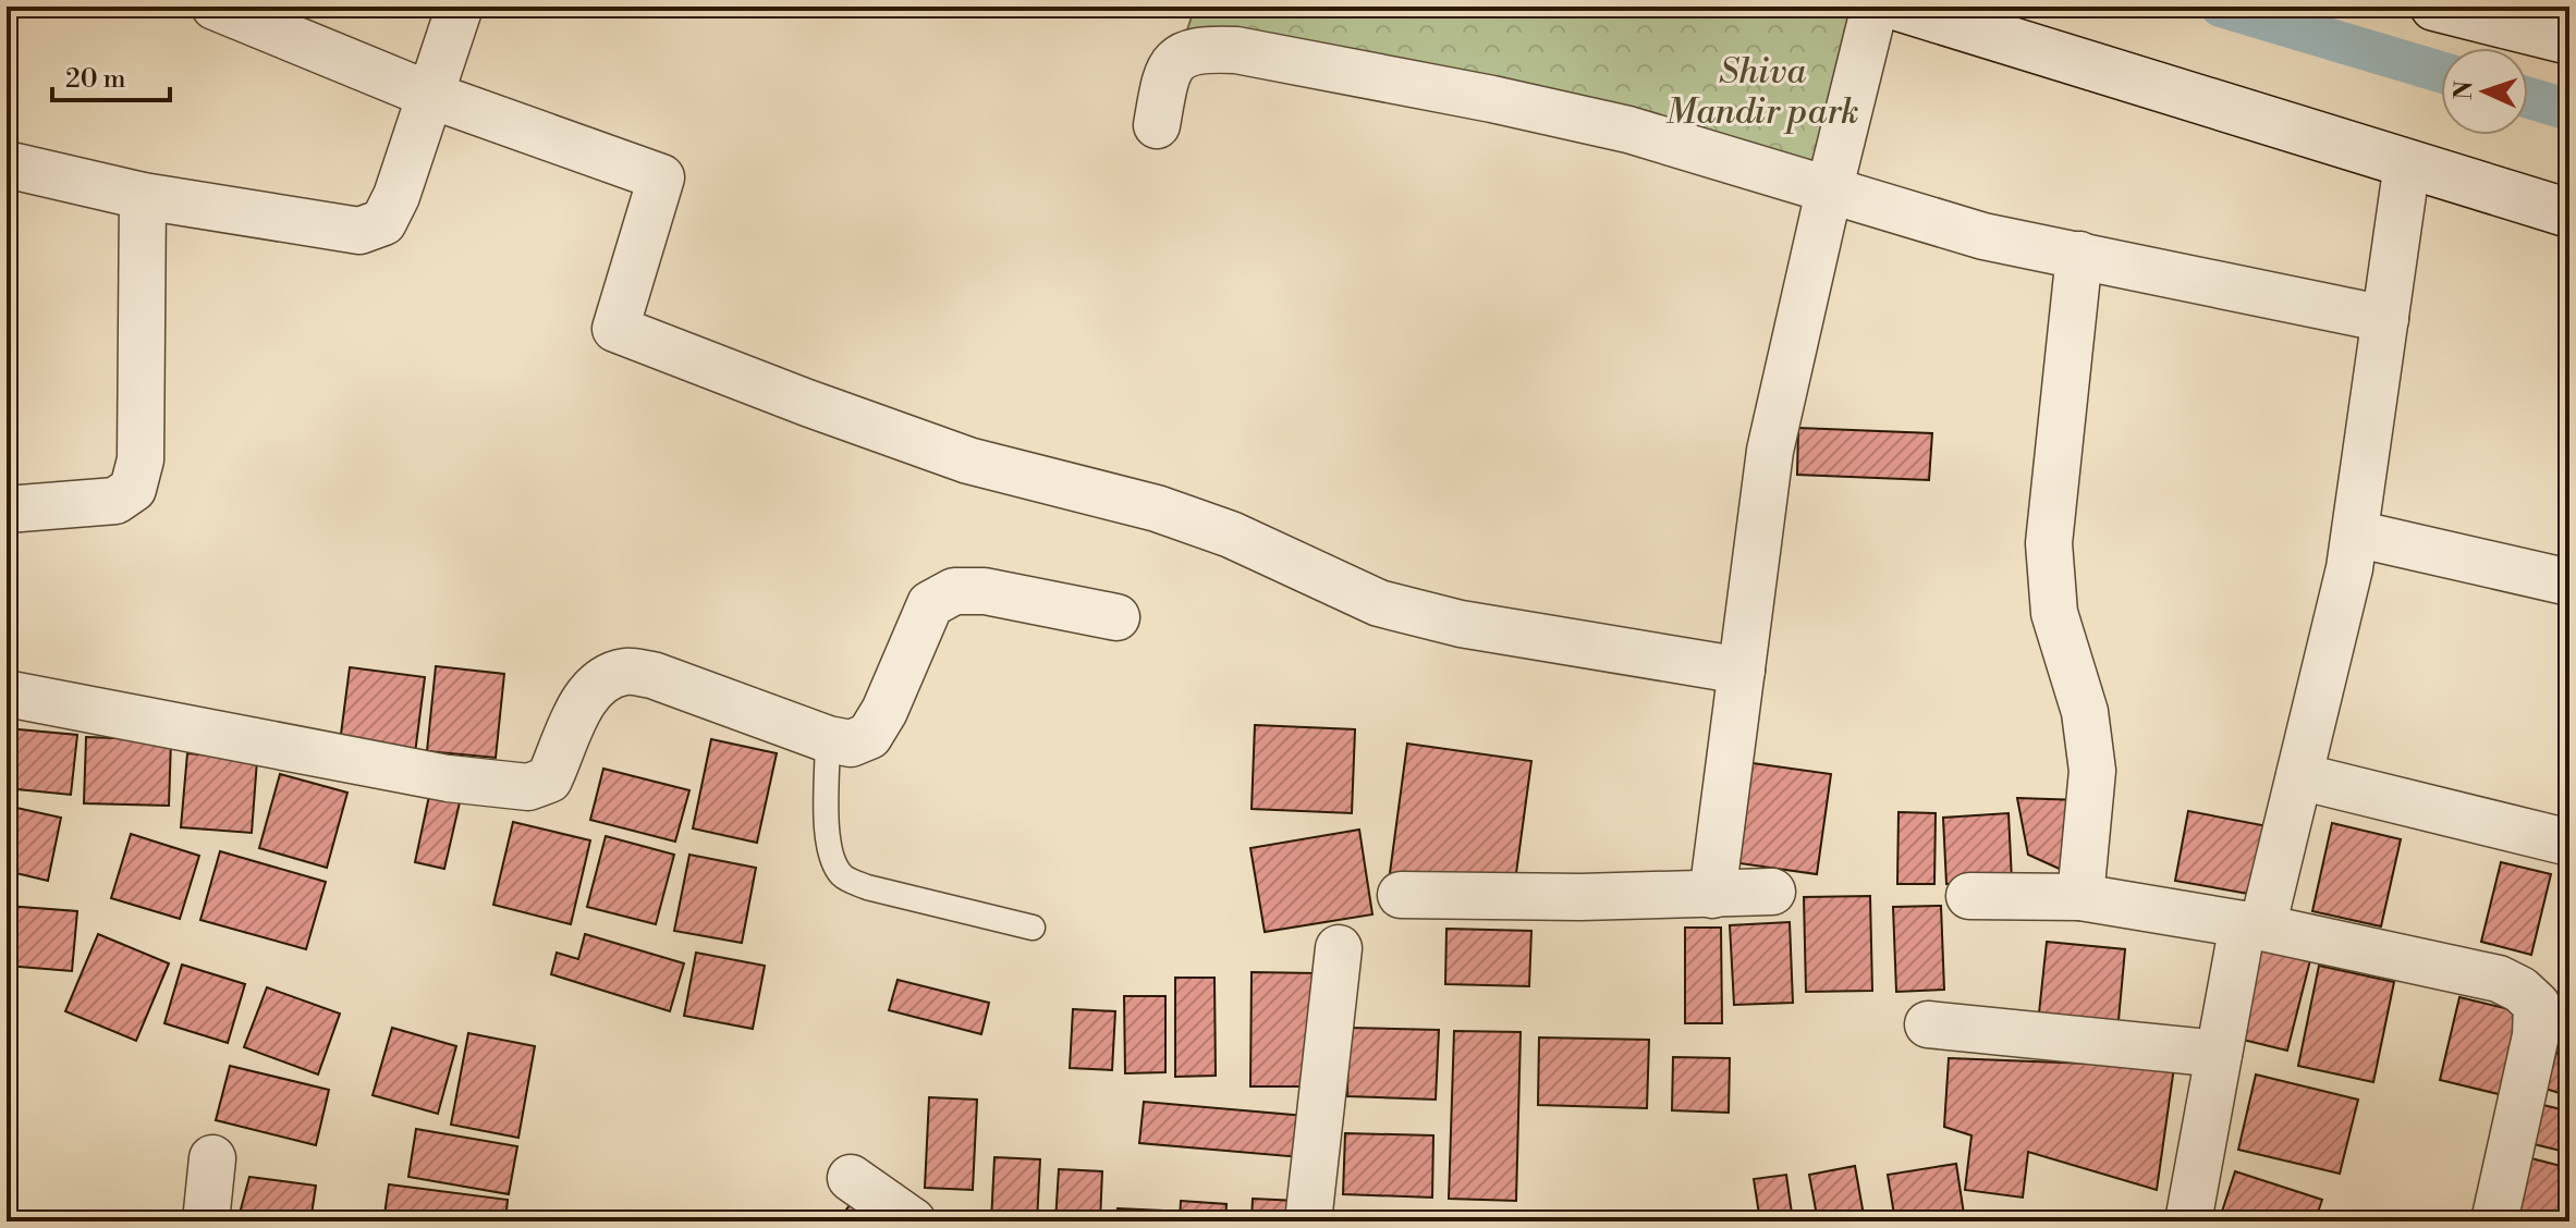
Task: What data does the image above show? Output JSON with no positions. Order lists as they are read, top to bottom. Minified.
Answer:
{"parks":["Shiva Mandir park"],"scale_bar":"20 m","north":"left"}
